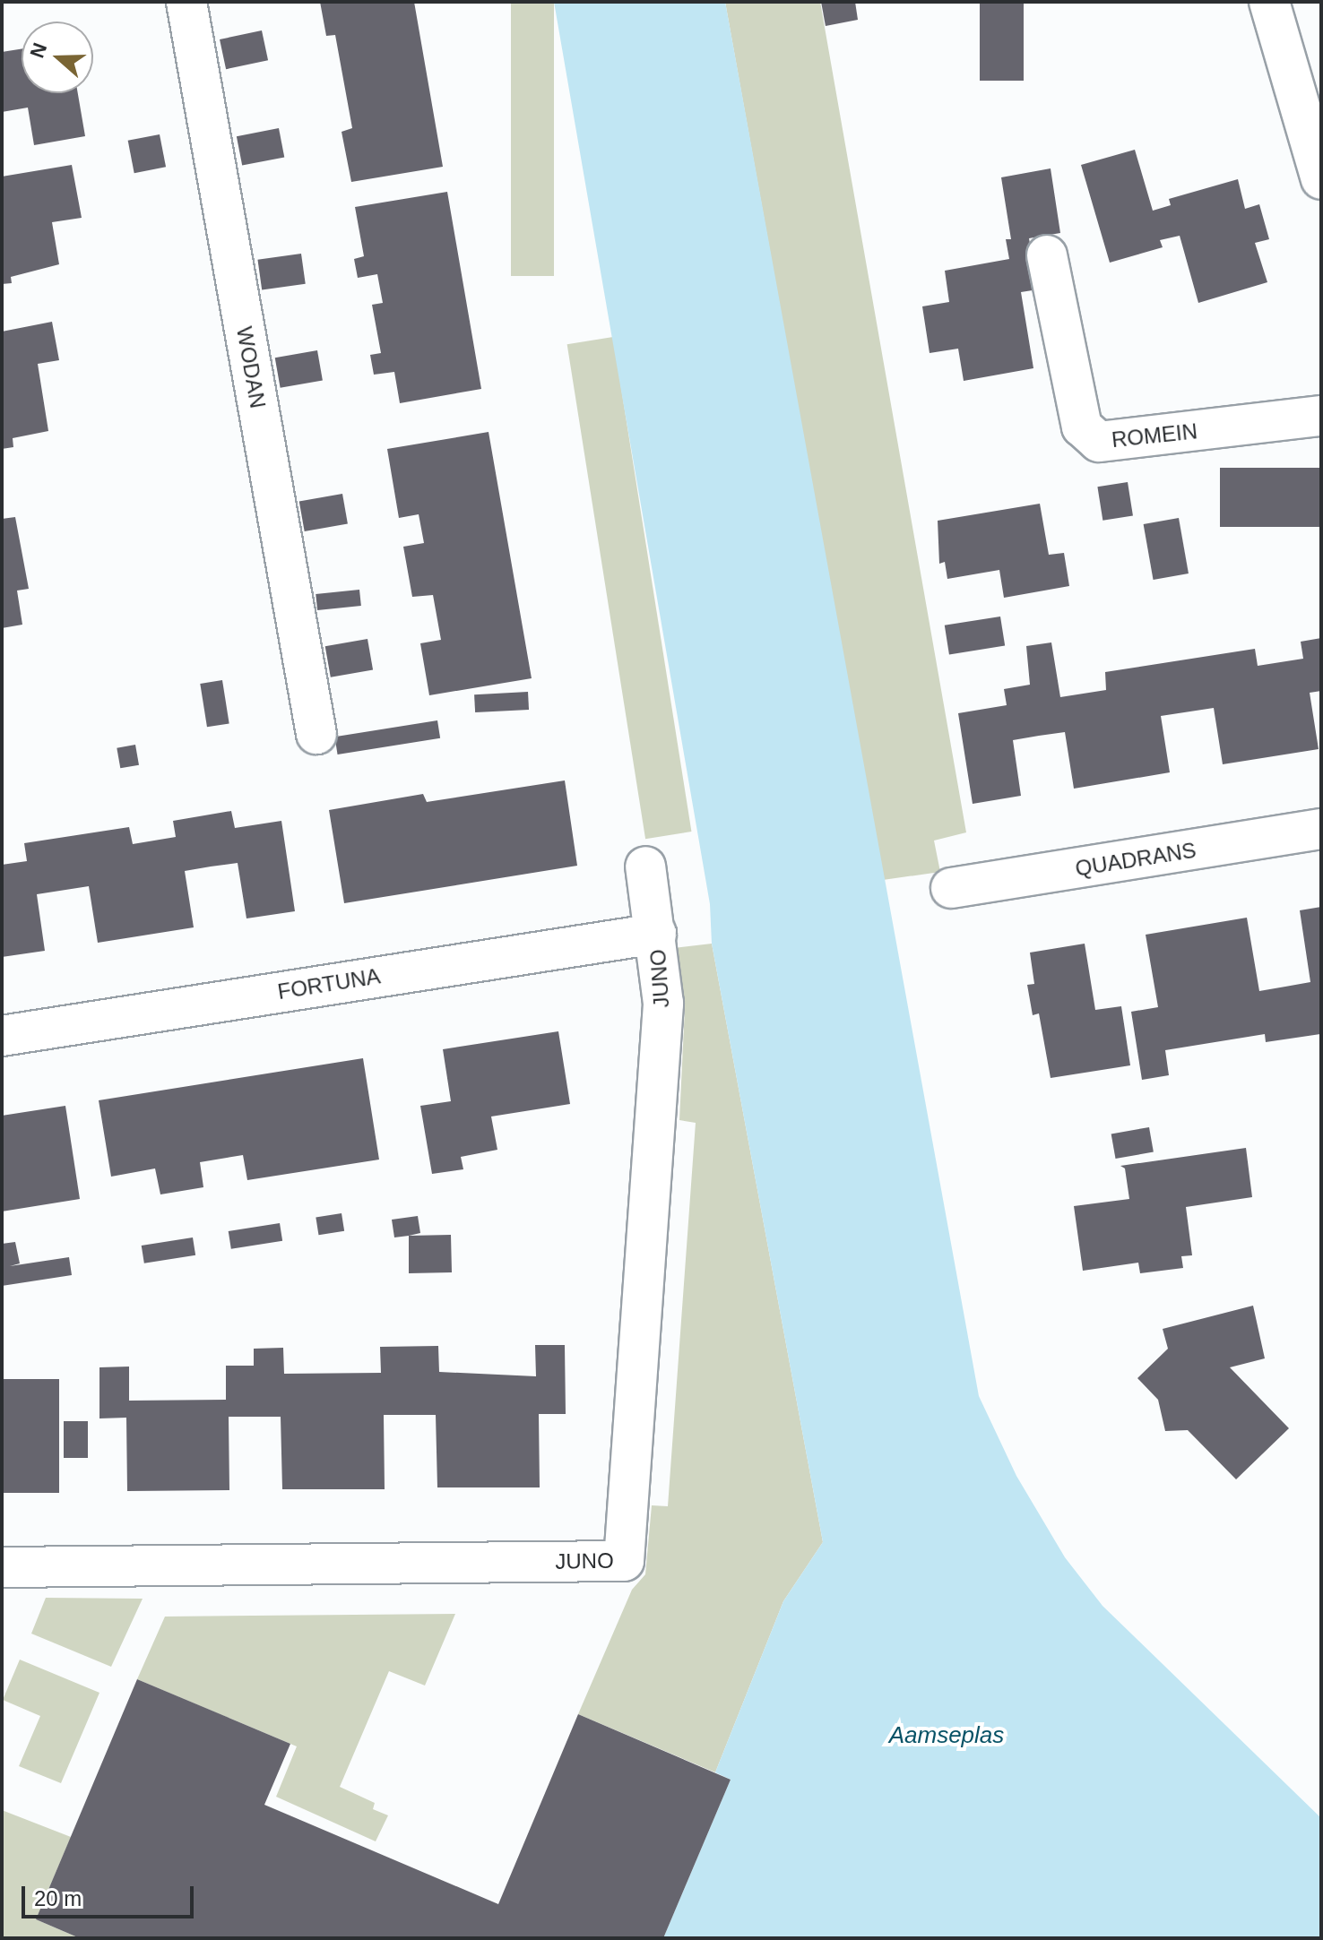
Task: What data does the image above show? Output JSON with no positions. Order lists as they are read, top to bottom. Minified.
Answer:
{"streets":{"street":["WODAN","ROMEIN","QUADRANS","JUNO","FORTUNA"]},"crossings":[["JUNO","FORTUNA"]],"water":["Aamseplas"],"scale_bar":"20 m","north":"left"}
